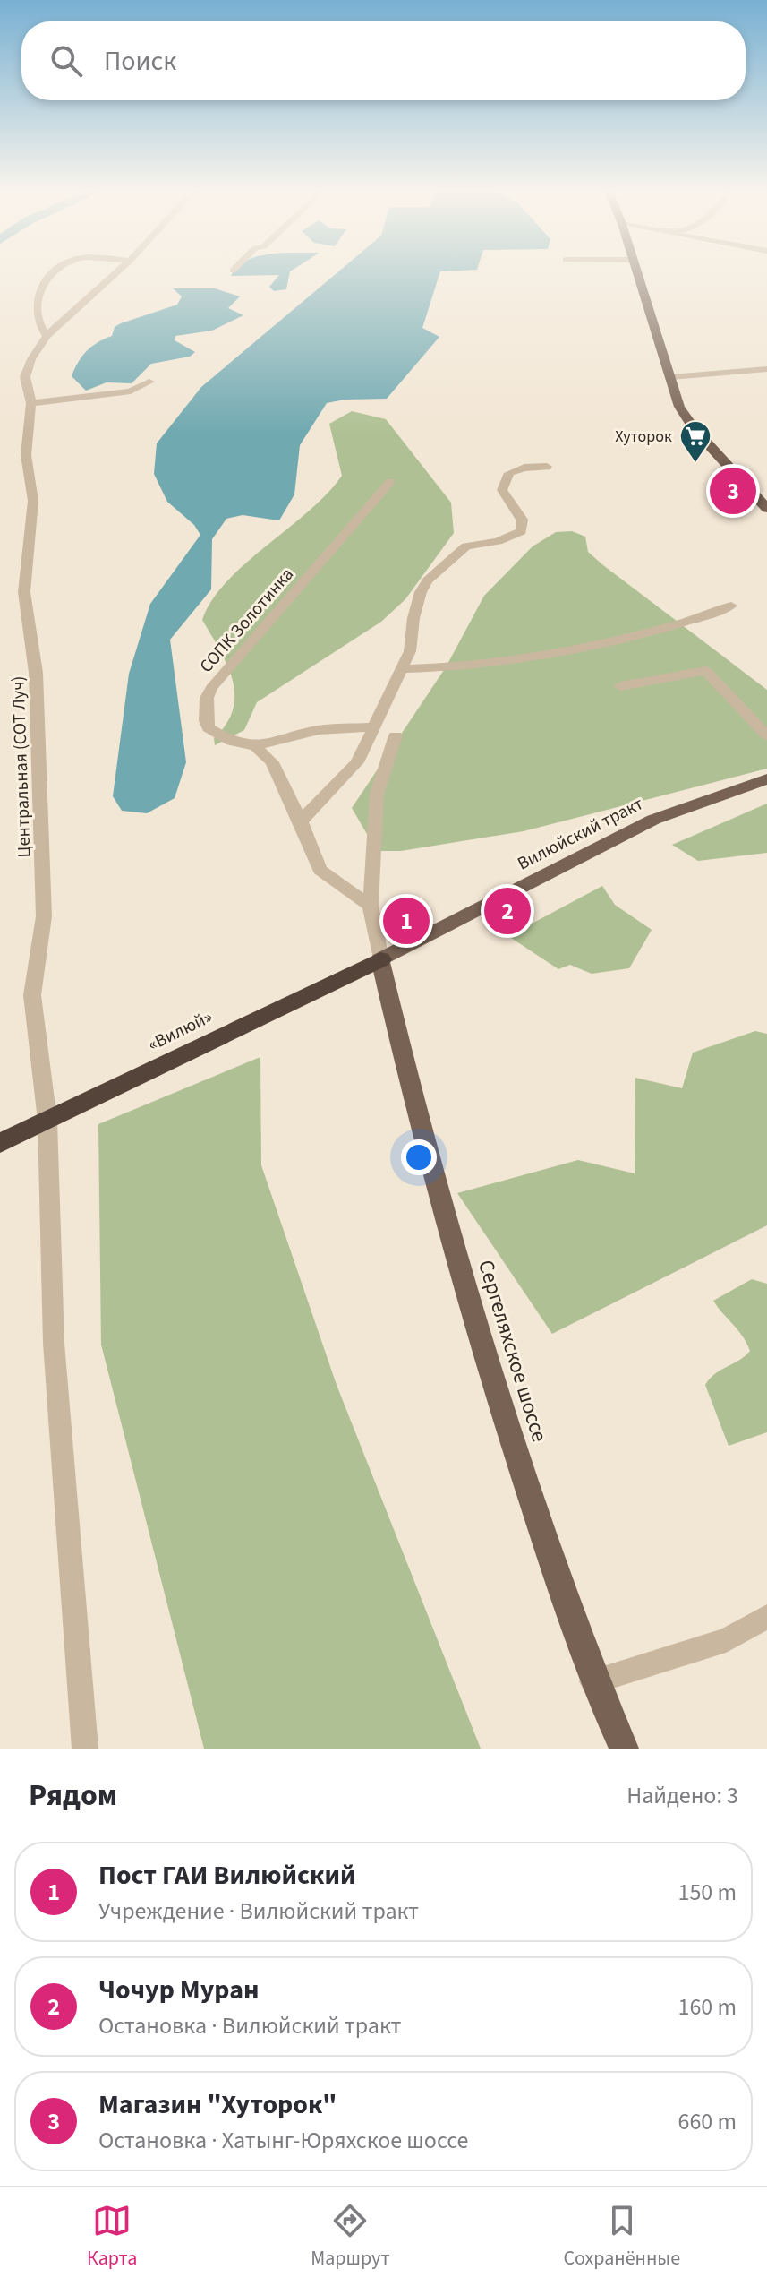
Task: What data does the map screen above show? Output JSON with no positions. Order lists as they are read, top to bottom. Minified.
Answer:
{"streets":{"highway":["«Вилюй»"],"main road":["Вилюйский тракт","Сергеляхское шоссе"],"street":["СОПК Золотинка","Центральная (СОТ Луч)"]},"crossings":[["Центральная (СОТ Луч)","«Вилюй»"],["Вилюйский тракт","«Вилюй»"],["Вилюйский тракт","Сергеляхское шоссе"],["«Вилюй»","Сергеляхское шоссе"]],"places":{"supermarket":["Хуторок"]},"page":{"search":"Поиск","pins":["3","2","1"],"heading":["Рядом","Найдено: 3"],"list":[{"mark":"1","name":"Пост ГАИ Вилюйский","note":"Учреждение · Вилюйский тракт","value":"150 m"},{"mark":"2","name":"Чочур Муран","note":"Остановка · Вилюйский тракт","value":"160 m"},{"mark":"3","name":"Магазин \"Хуторок\"","note":"Остановка · Хатынг-Юряхское шоссе","value":"660 m"}],"nav":["Карта","Маршрут","Сохранённые"]}}
